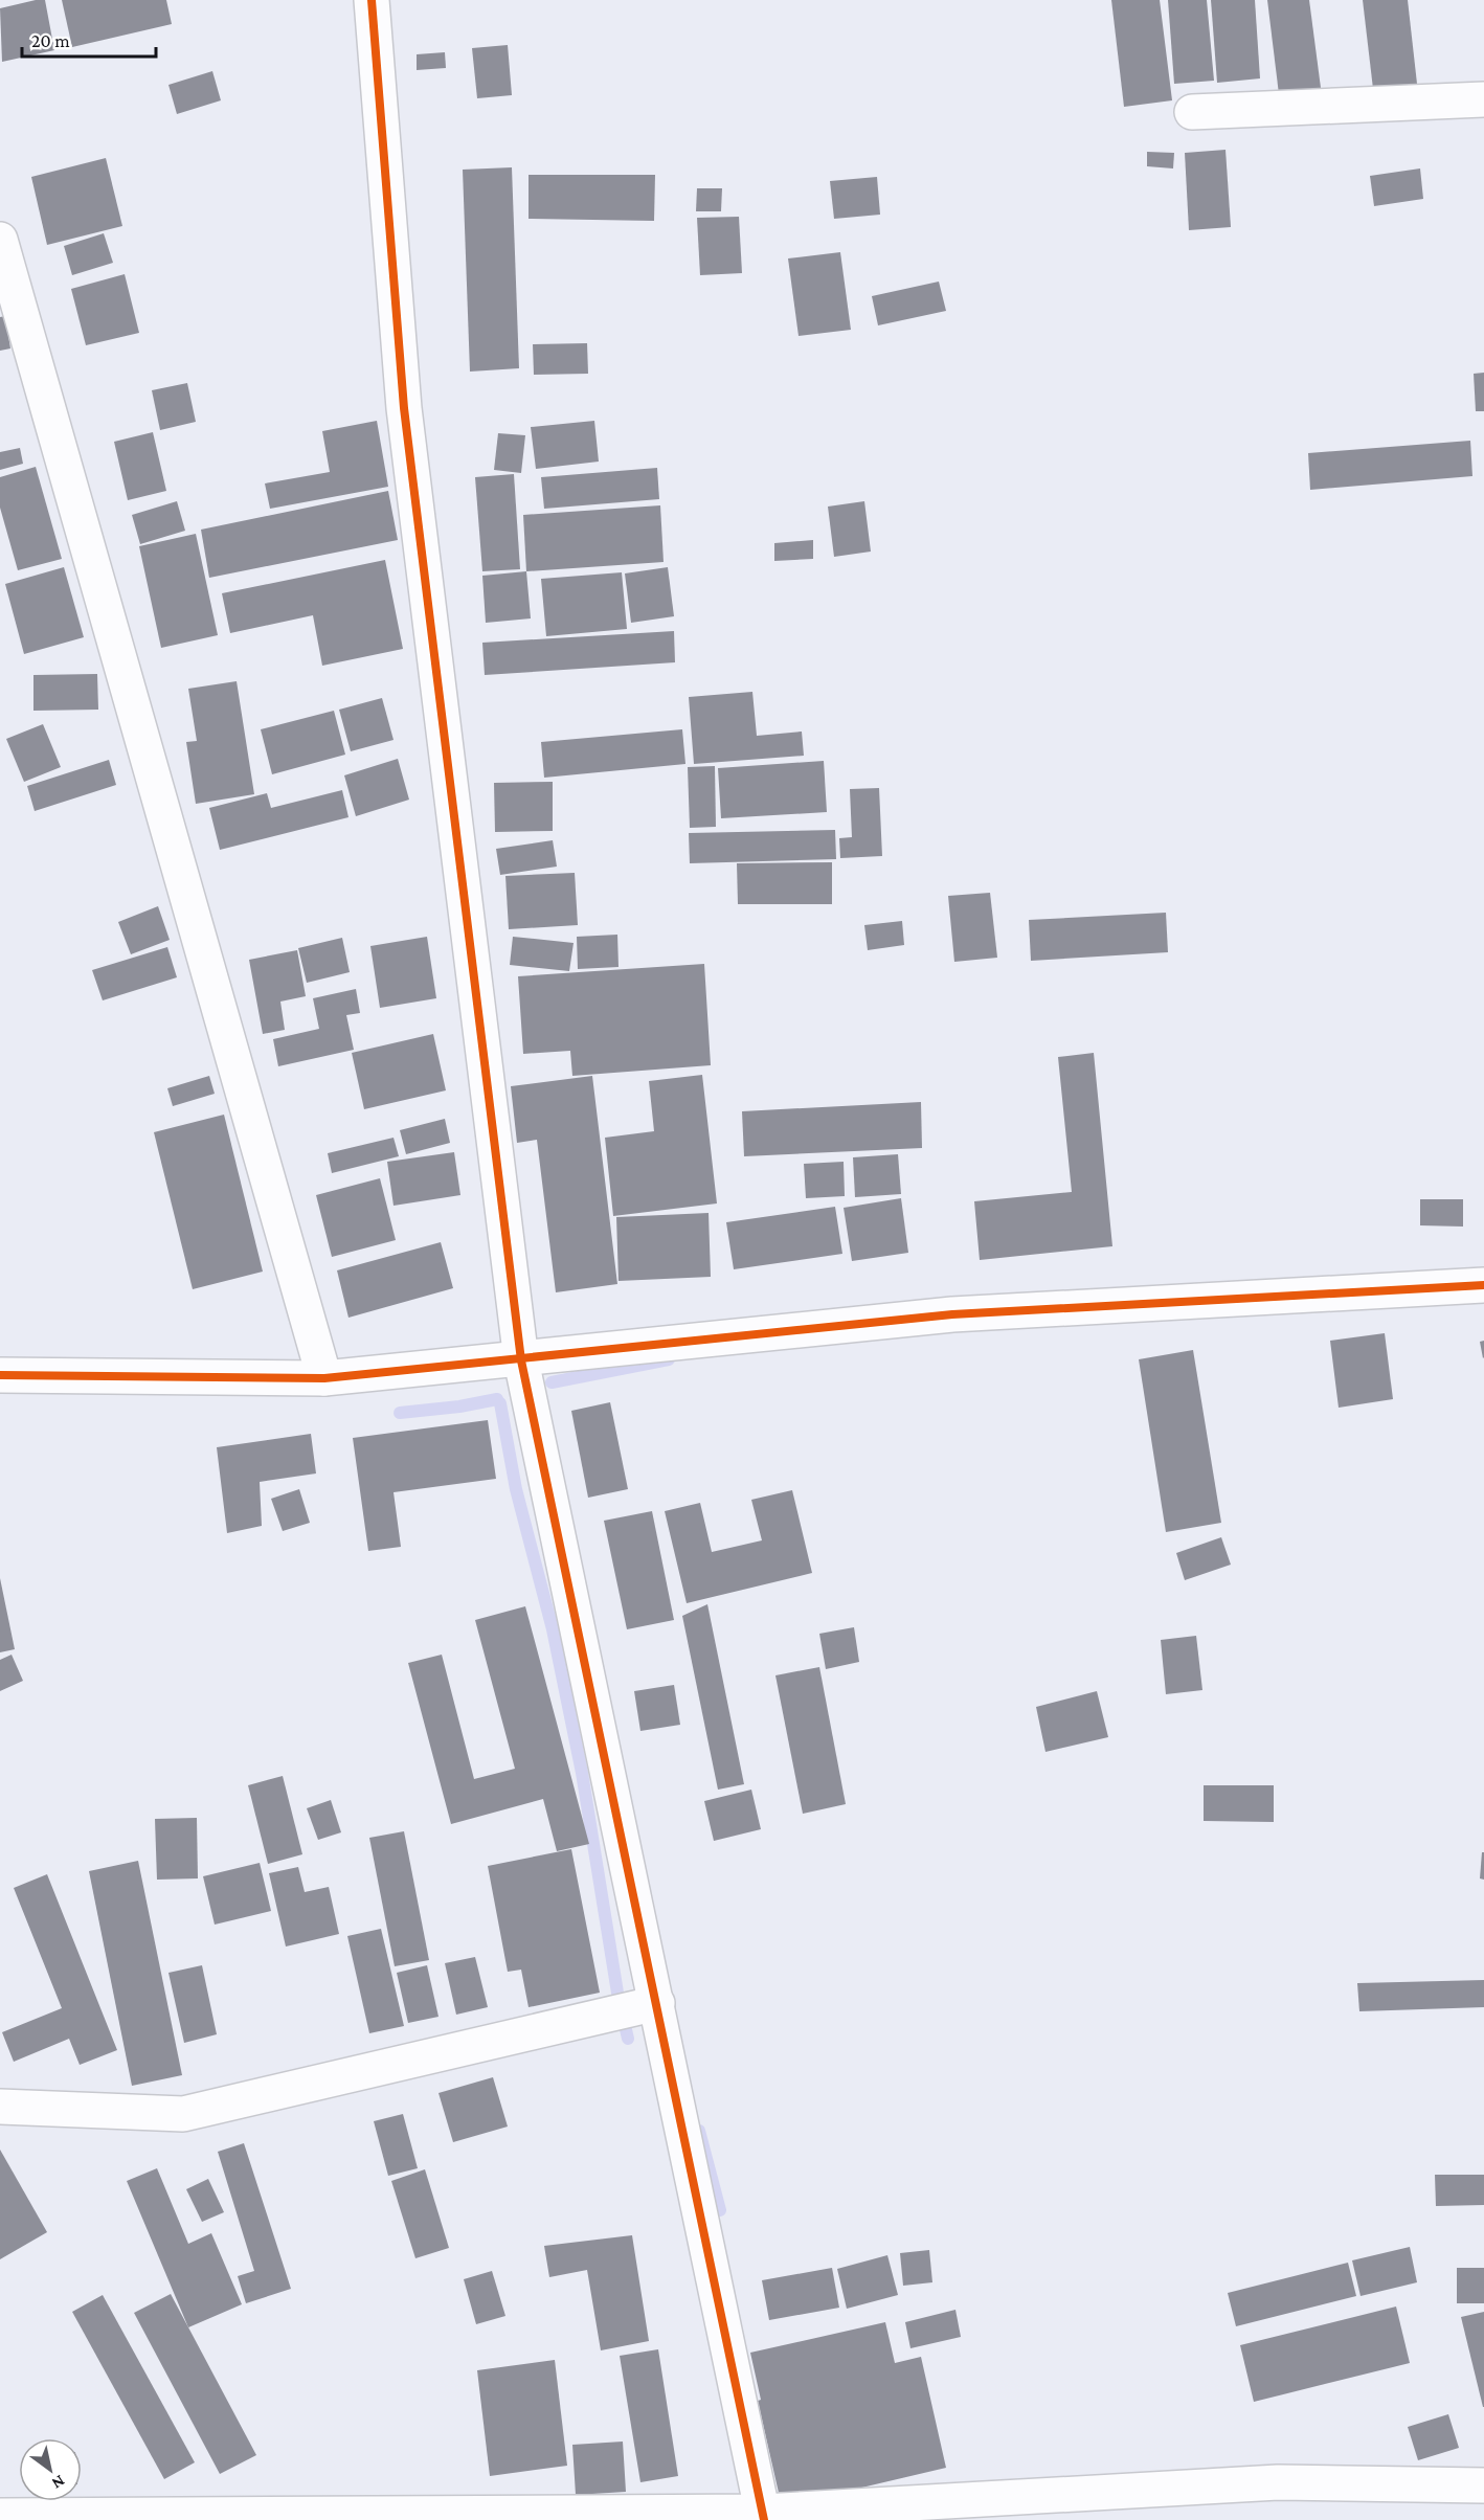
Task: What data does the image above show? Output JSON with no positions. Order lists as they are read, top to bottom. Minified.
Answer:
{"scale_bar":"20 m","north":"bottom right"}
